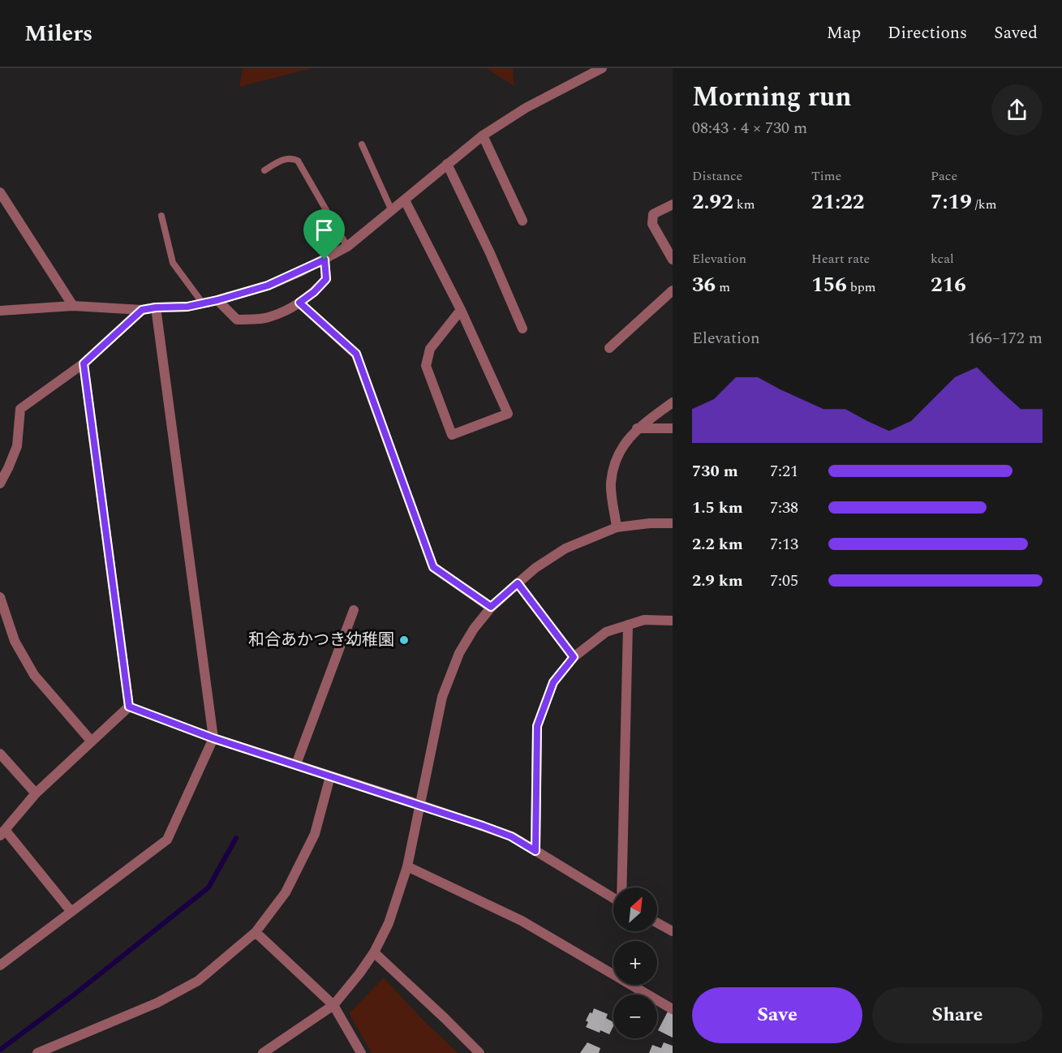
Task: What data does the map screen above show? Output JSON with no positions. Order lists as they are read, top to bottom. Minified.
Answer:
{"places":["和合あかつき幼稚園"],"north":"top right","page":{"header":"Milers","nav":["Map","Directions","Saved"],"heading":["Morning run","08:43 · 4 × 730 m"],"stats":[["Distance","2.92 km"],["Time","21:22"],["Pace","7:19 /km"],["Elevation","36 m"],["Heart rate","156 bpm"],["kcal","216"]],"chart":["Elevation","166–172 m"],"list":[{"name":"730 m","note":"7:21"},{"name":"1.5 km","note":"7:38"},{"name":"2.2 km","note":"7:13"},{"name":"2.9 km","note":"7:05"}],"map_buttons":["+","−"],"buttons":["Save","Share"]}}
